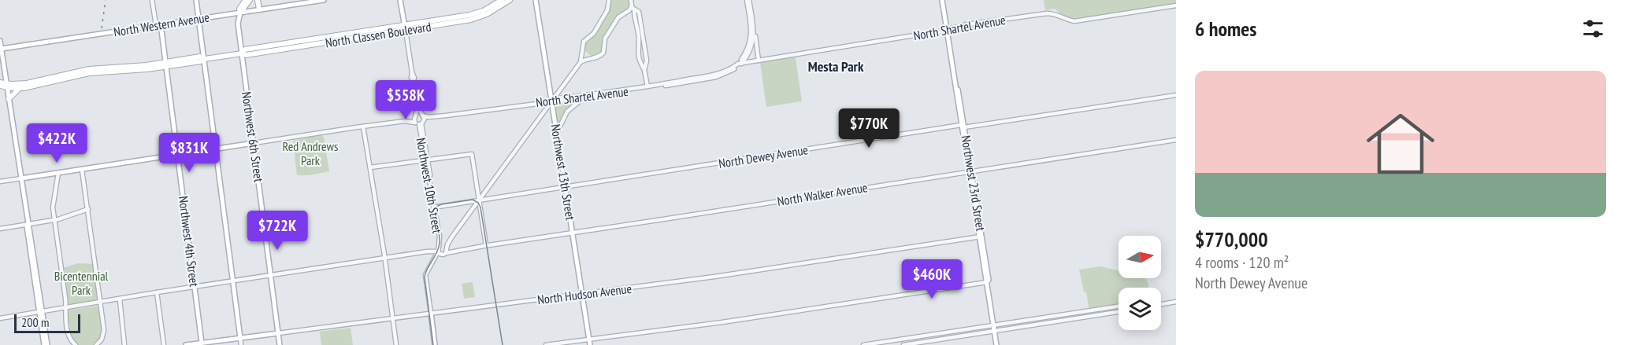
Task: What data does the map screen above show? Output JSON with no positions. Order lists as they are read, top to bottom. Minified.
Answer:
{"streets":{"main road":["North Western Avenue","North Shartel Avenue","North Classen Boulevard","Northwest 6th Street","Northwest 13th Street","Northwest 23rd Street","Northwest 10th Street","Northwest 4th Street","North Hudson Avenue"],"street":["North Dewey Avenue","North Walker Avenue"]},"crossings":[["North Western Avenue","Northwest 6th Street"],["North Western Avenue","Northwest 4th Street"],["North Shartel Avenue","Northwest 6th Street"],["North Shartel Avenue","Northwest 13th Street"],["North Shartel Avenue","Northwest 23rd Street"],["North Shartel Avenue","Northwest 10th Street"],["North Shartel Avenue","Northwest 4th Street"],["North Classen Boulevard","Northwest 6th Street"],["North Classen Boulevard","Northwest 4th Street"],["Northwest 6th Street","North Walker Avenue"],["Northwest 6th Street","North Hudson Avenue"],["North Dewey Avenue","Northwest 13th Street"],["North Dewey Avenue","Northwest 23rd Street"],["North Dewey Avenue","Northwest 10th Street"],["Northwest 13th Street","North Walker Avenue"],["Northwest 13th Street","North Hudson Avenue"],["Northwest 23rd Street","North Walker Avenue"],["Northwest 23rd Street","North Hudson Avenue"],["Northwest 10th Street","North Walker Avenue"],["Northwest 10th Street","North Hudson Avenue"],["North Walker Avenue","Northwest 4th Street"],["Northwest 4th Street","North Hudson Avenue"]],"districts":["Mesta Park"],"parks":["Red Andrews Park","Bicentennial Park"],"scale_bar":"200 m","north":"right","page":{"heading":"6 homes","list":[{"name":"$770,000","note":"4 rooms · 120 m² · North Dewey Avenue"}],"price":["$558K","$770K","$422K","$831K","$722K","$460K"],"scale":"200 m"}}
